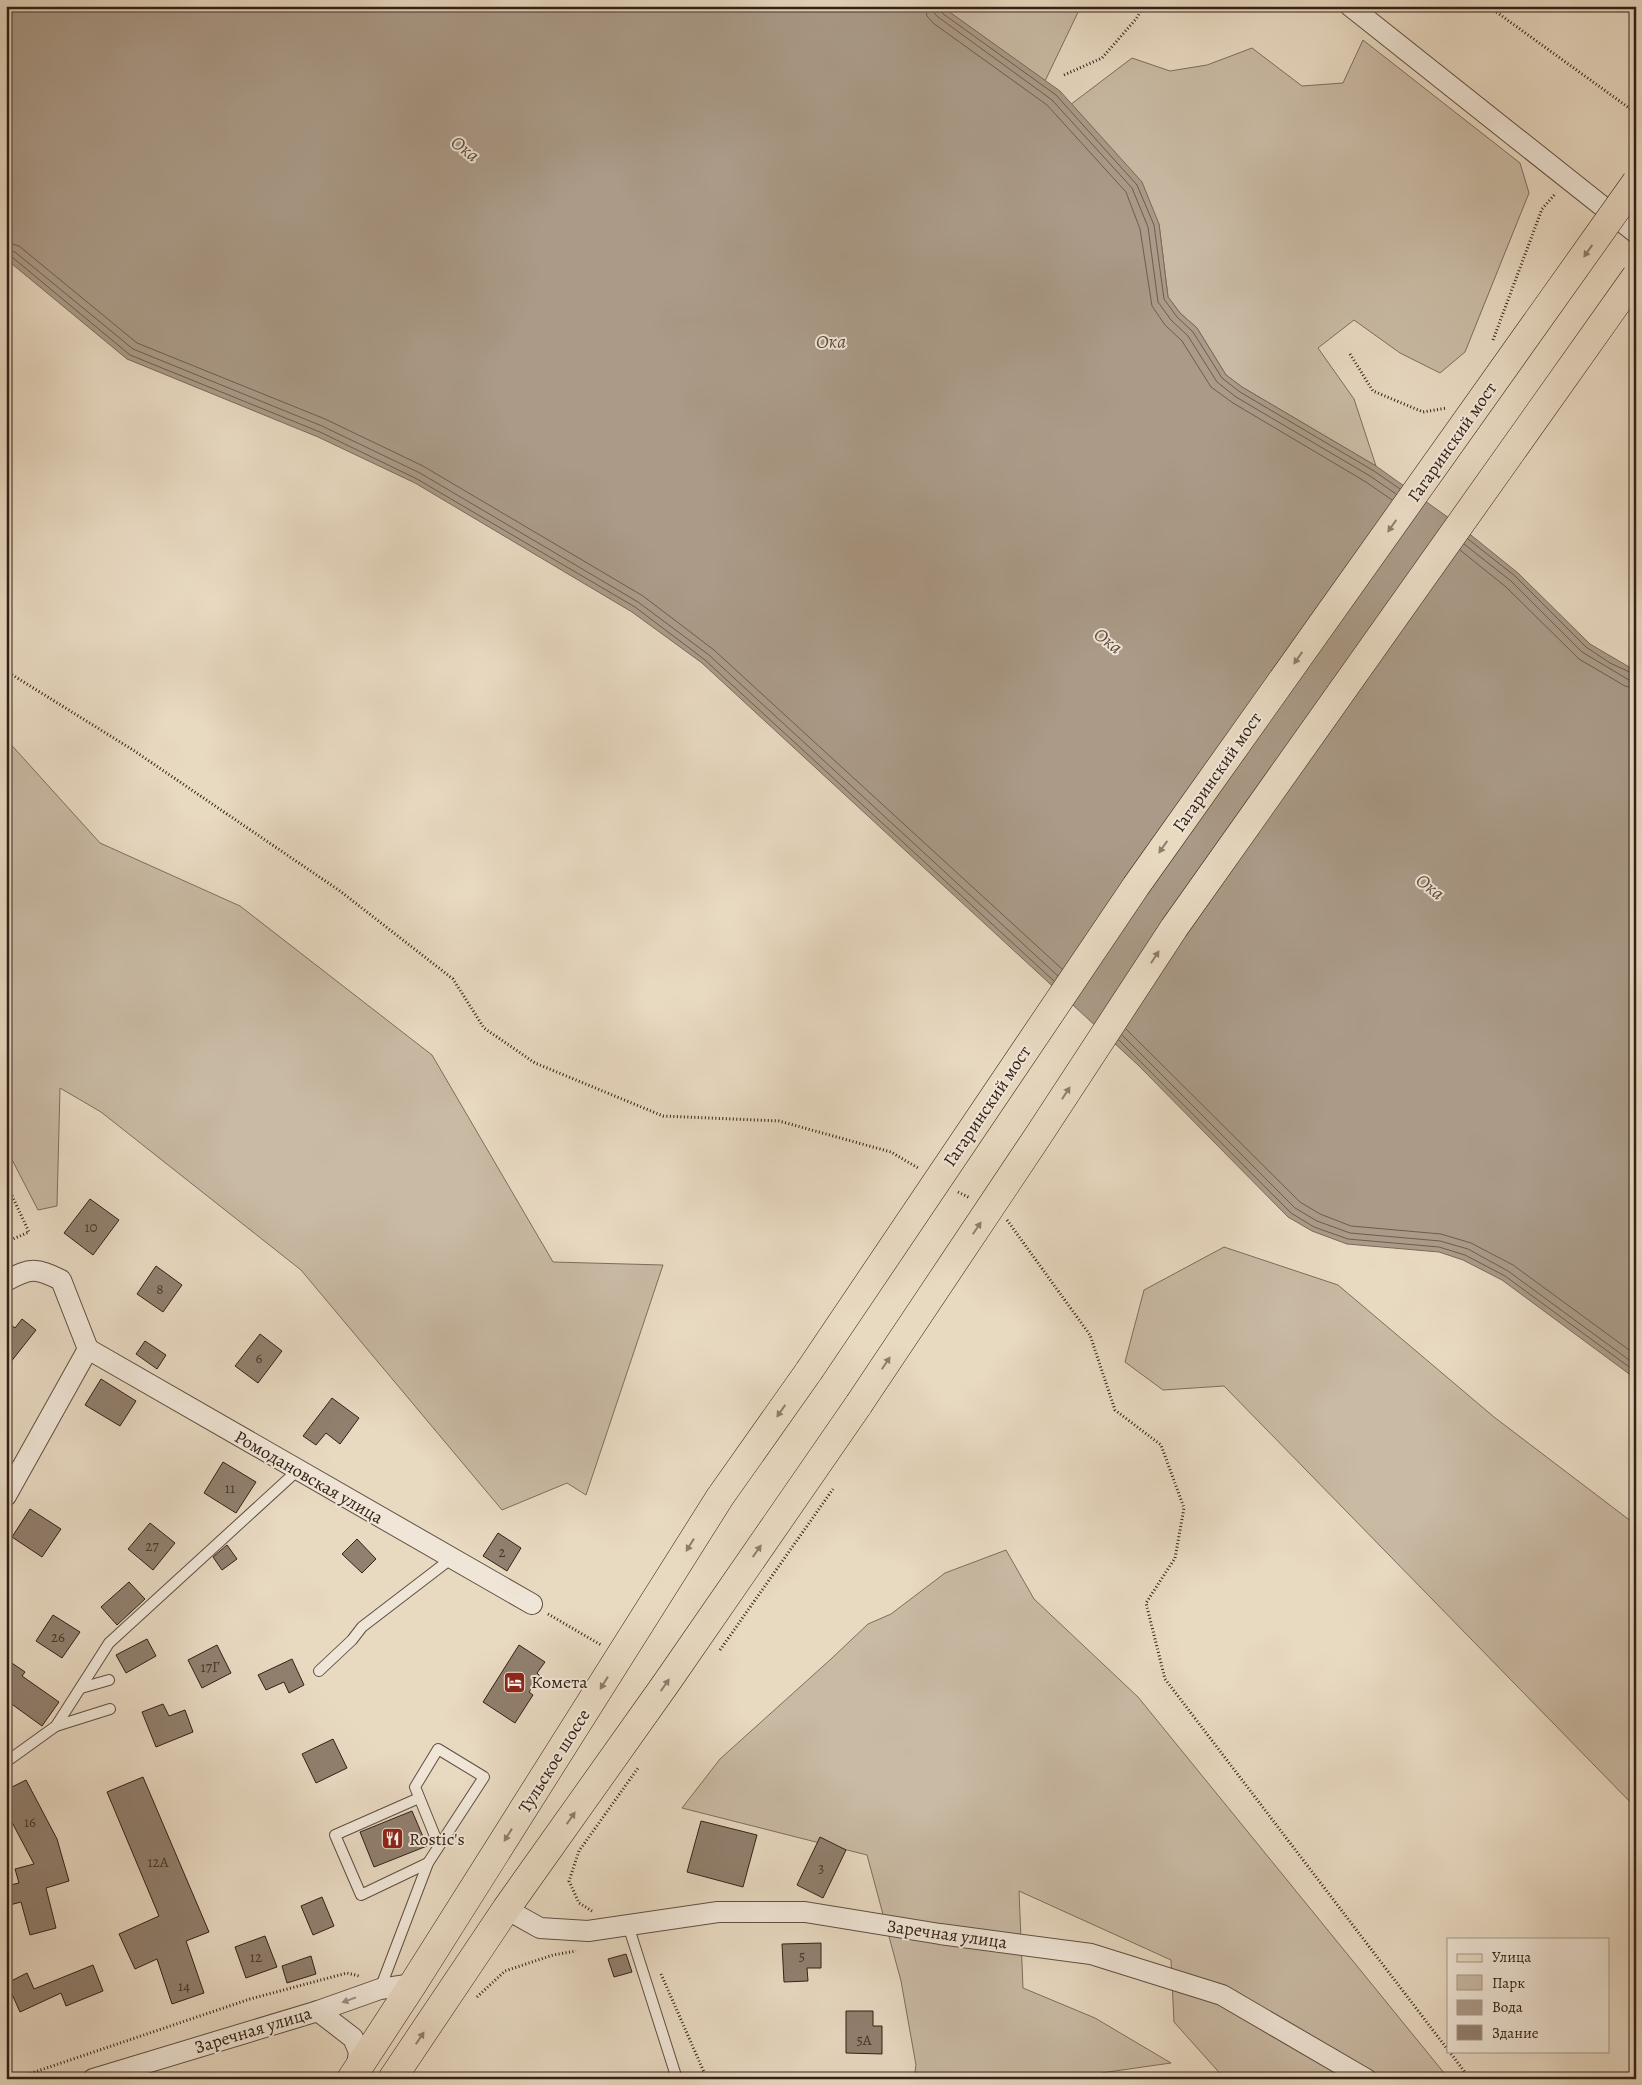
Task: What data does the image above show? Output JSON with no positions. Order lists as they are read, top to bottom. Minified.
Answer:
{"streets":{"main road":["Гагаринский мост","Тульское шоссе"],"street":["Ромодановская улица","Заречная улица"]},"crossings":[["Гагаринский мост","Тульское шоссе"],["Тульское шоссе","Заречная улица"]],"water":["Ока"],"places":{"hotel":["Комета"],"restaurant":["Rostic's"]},"house_numbers":["10","8","6","11","27","2","26","17Г","16","12А","3","5","12","14","5А"],"legend":["Улица","Парк","Вода","Здание"]}
